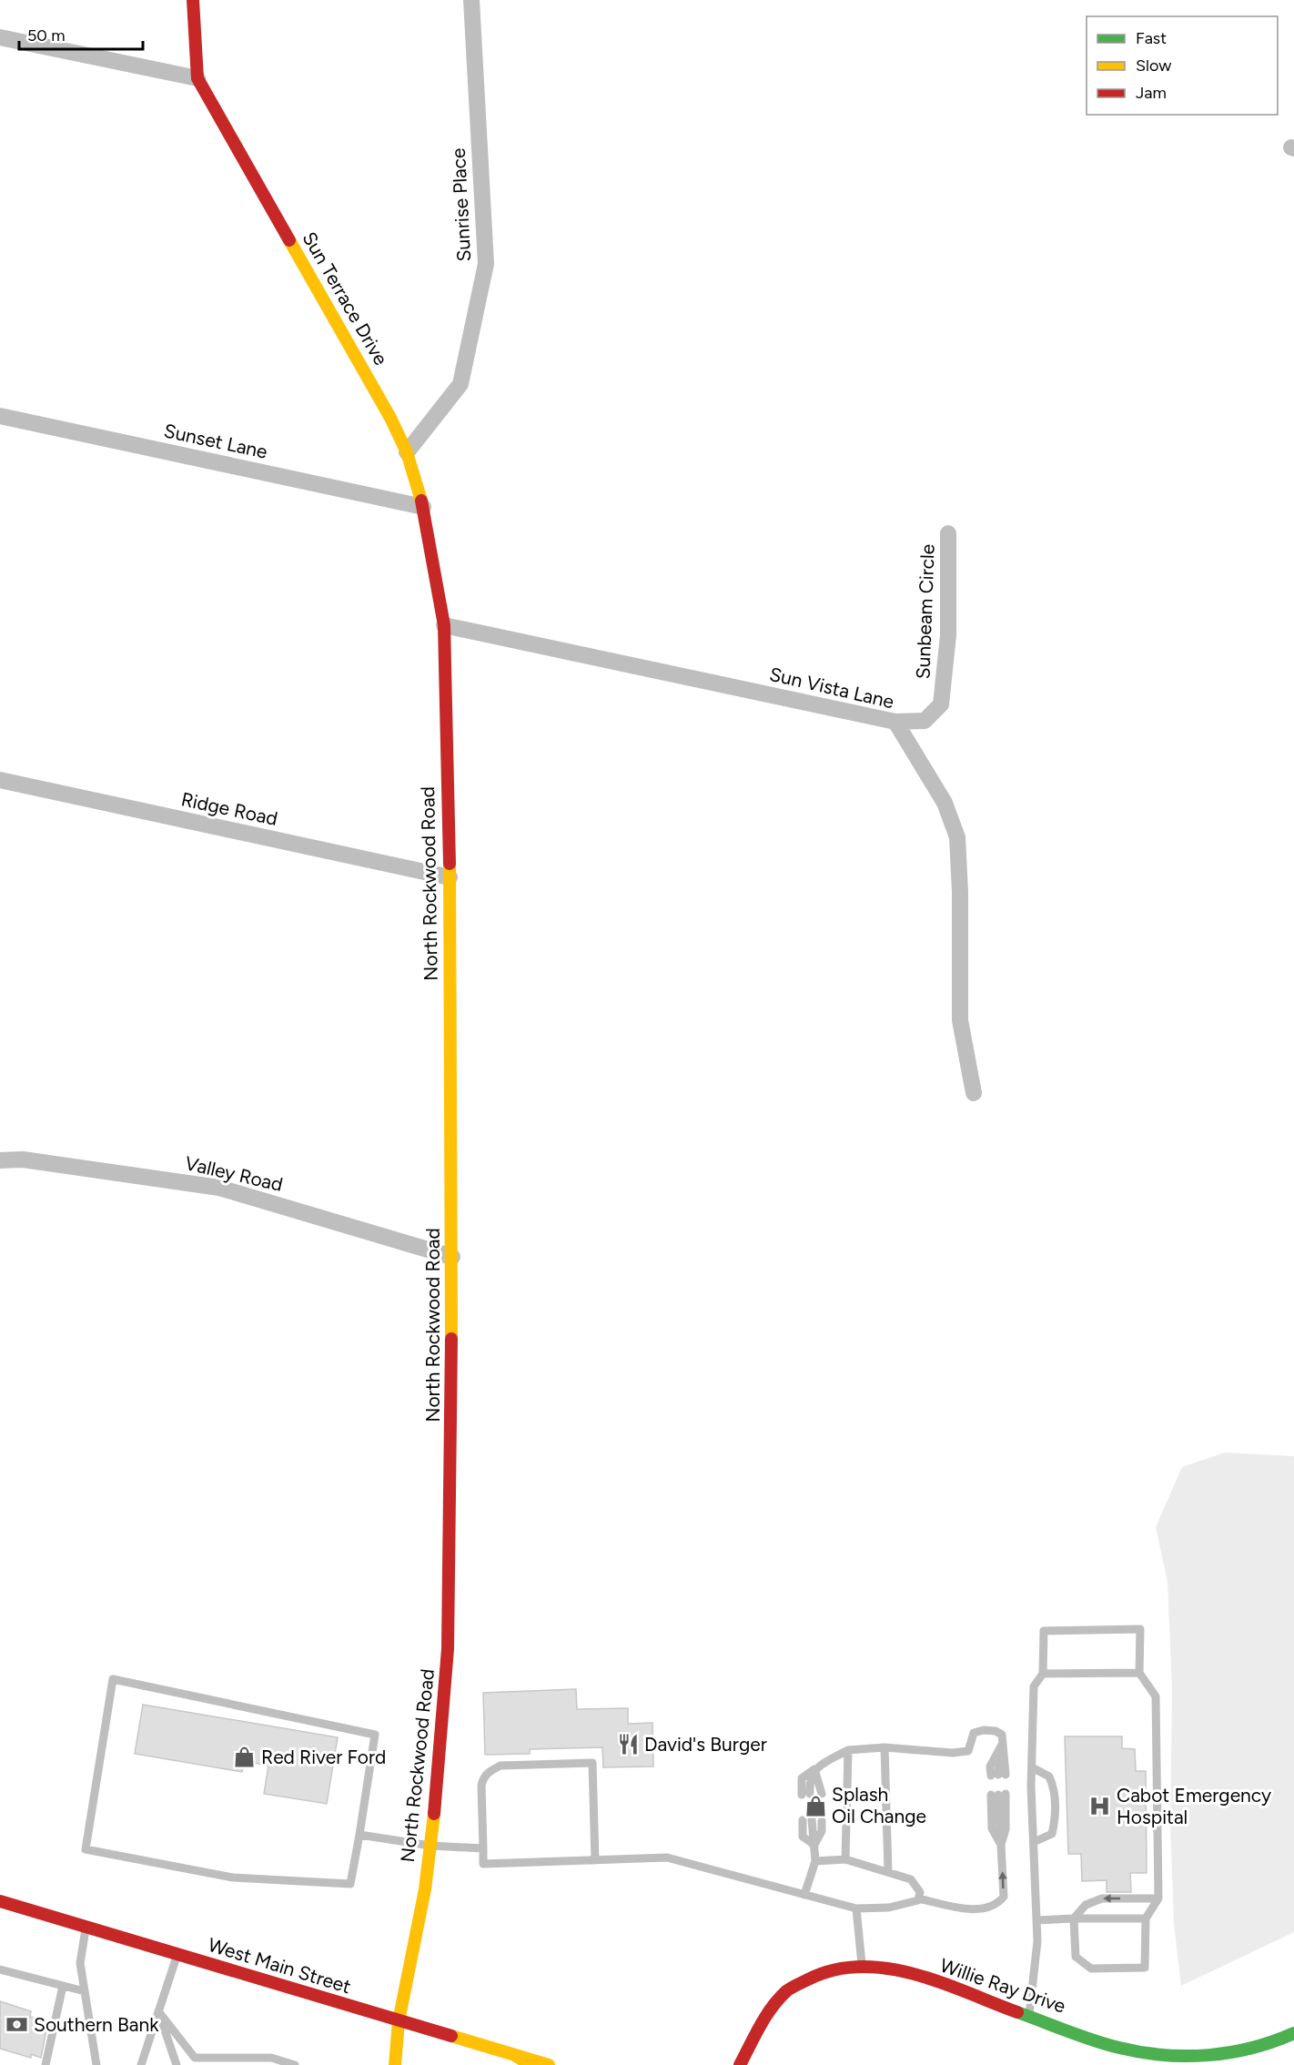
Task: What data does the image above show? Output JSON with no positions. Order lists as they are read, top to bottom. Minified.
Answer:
{"streets":{"main road":["Sun Terrace Drive","North Rockwood Road","West Main Street","Willie Ray Drive"],"street":["Sunrise Place","Sunset Lane","Sunbeam Circle","Sun Vista Lane","Ridge Road","Valley Road"]},"crossings":[["Sunrise Place","Sun Terrace Drive"],["Sun Terrace Drive","Sunset Lane"],["Sun Terrace Drive","Sun Vista Lane"],["Sun Terrace Drive","North Rockwood Road"],["Sunbeam Circle","Sun Vista Lane"],["Sun Vista Lane","North Rockwood Road"],["Ridge Road","North Rockwood Road"],["North Rockwood Road","Valley Road"],["North Rockwood Road","West Main Street"]],"places":{"restaurant":["David's Burger"],"shop":["Red River Ford","Splash Oil Change"],"hospital":["Cabot Emergency Hospital"],"bank":["Southern Bank"]},"legend":["Fast","Slow","Jam"],"scale_bar":"50 m"}
